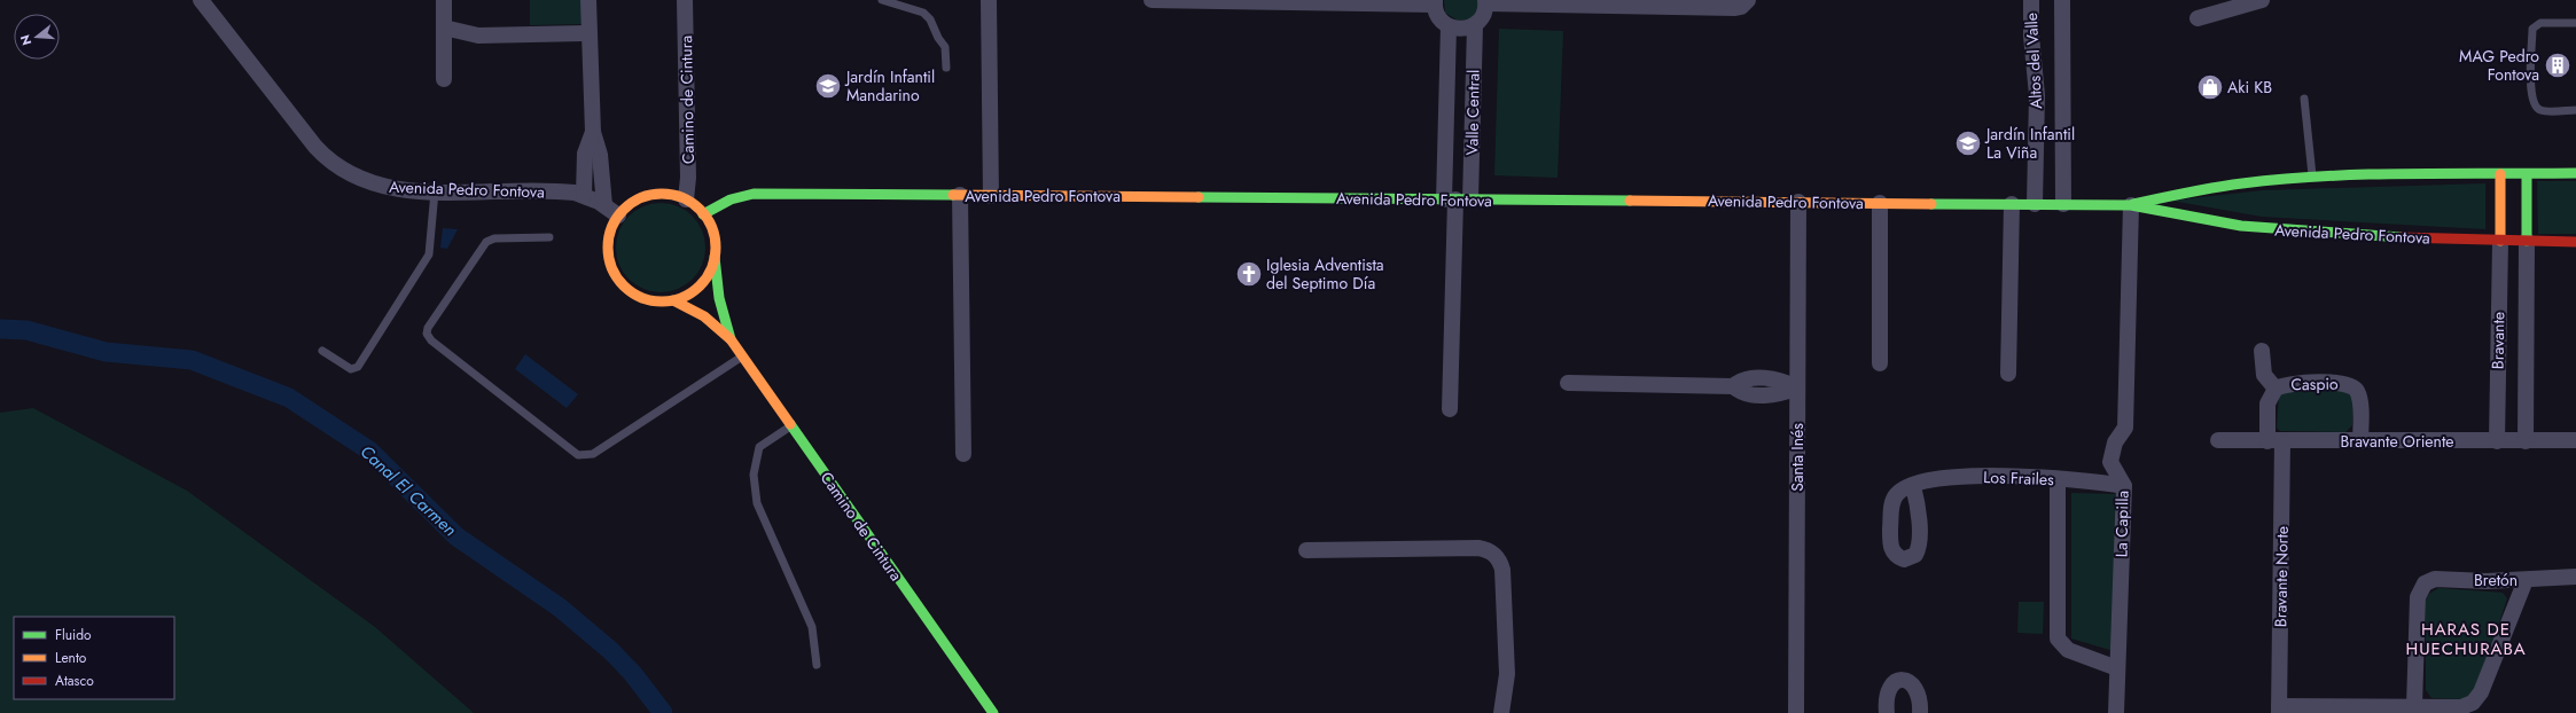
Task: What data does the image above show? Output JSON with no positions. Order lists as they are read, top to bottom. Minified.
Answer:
{"streets":{"street":["Altos del Valle","Camino de Cintura","Valle Central","Avenida Pedro Fontova","Bravante","Caspio","Bravante Oriente","Santa Inés","Los Frailes","La Capilla","Bravante Norte","Bretón"]},"crossings":[["Altos del Valle","Avenida Pedro Fontova"],["Camino de Cintura","Avenida Pedro Fontova"],["Valle Central","Avenida Pedro Fontova"],["Avenida Pedro Fontova","Bravante"],["Avenida Pedro Fontova","Santa Inés"],["Avenida Pedro Fontova","La Capilla"],["Bravante","Bravante Oriente"],["Caspio","Bravante Oriente"],["Caspio","Bravante Norte"],["Bravante Oriente","Bravante Norte"],["Los Frailes","La Capilla"],["Bravante Norte","Bretón"]],"districts":["HARAS DE HUECHURABA"],"water":["Canal El Carmen"],"places":{"building":["MAG Pedro Fontova"],"school or university":["Jardín Infantil Mandarino","Jardín Infantil La Viña"],"shop":["Aki KB"],"church":["Iglesia Adventista del Septimo Día"]},"legend":["Fluido","Lento","Atasco"],"north":"left"}
